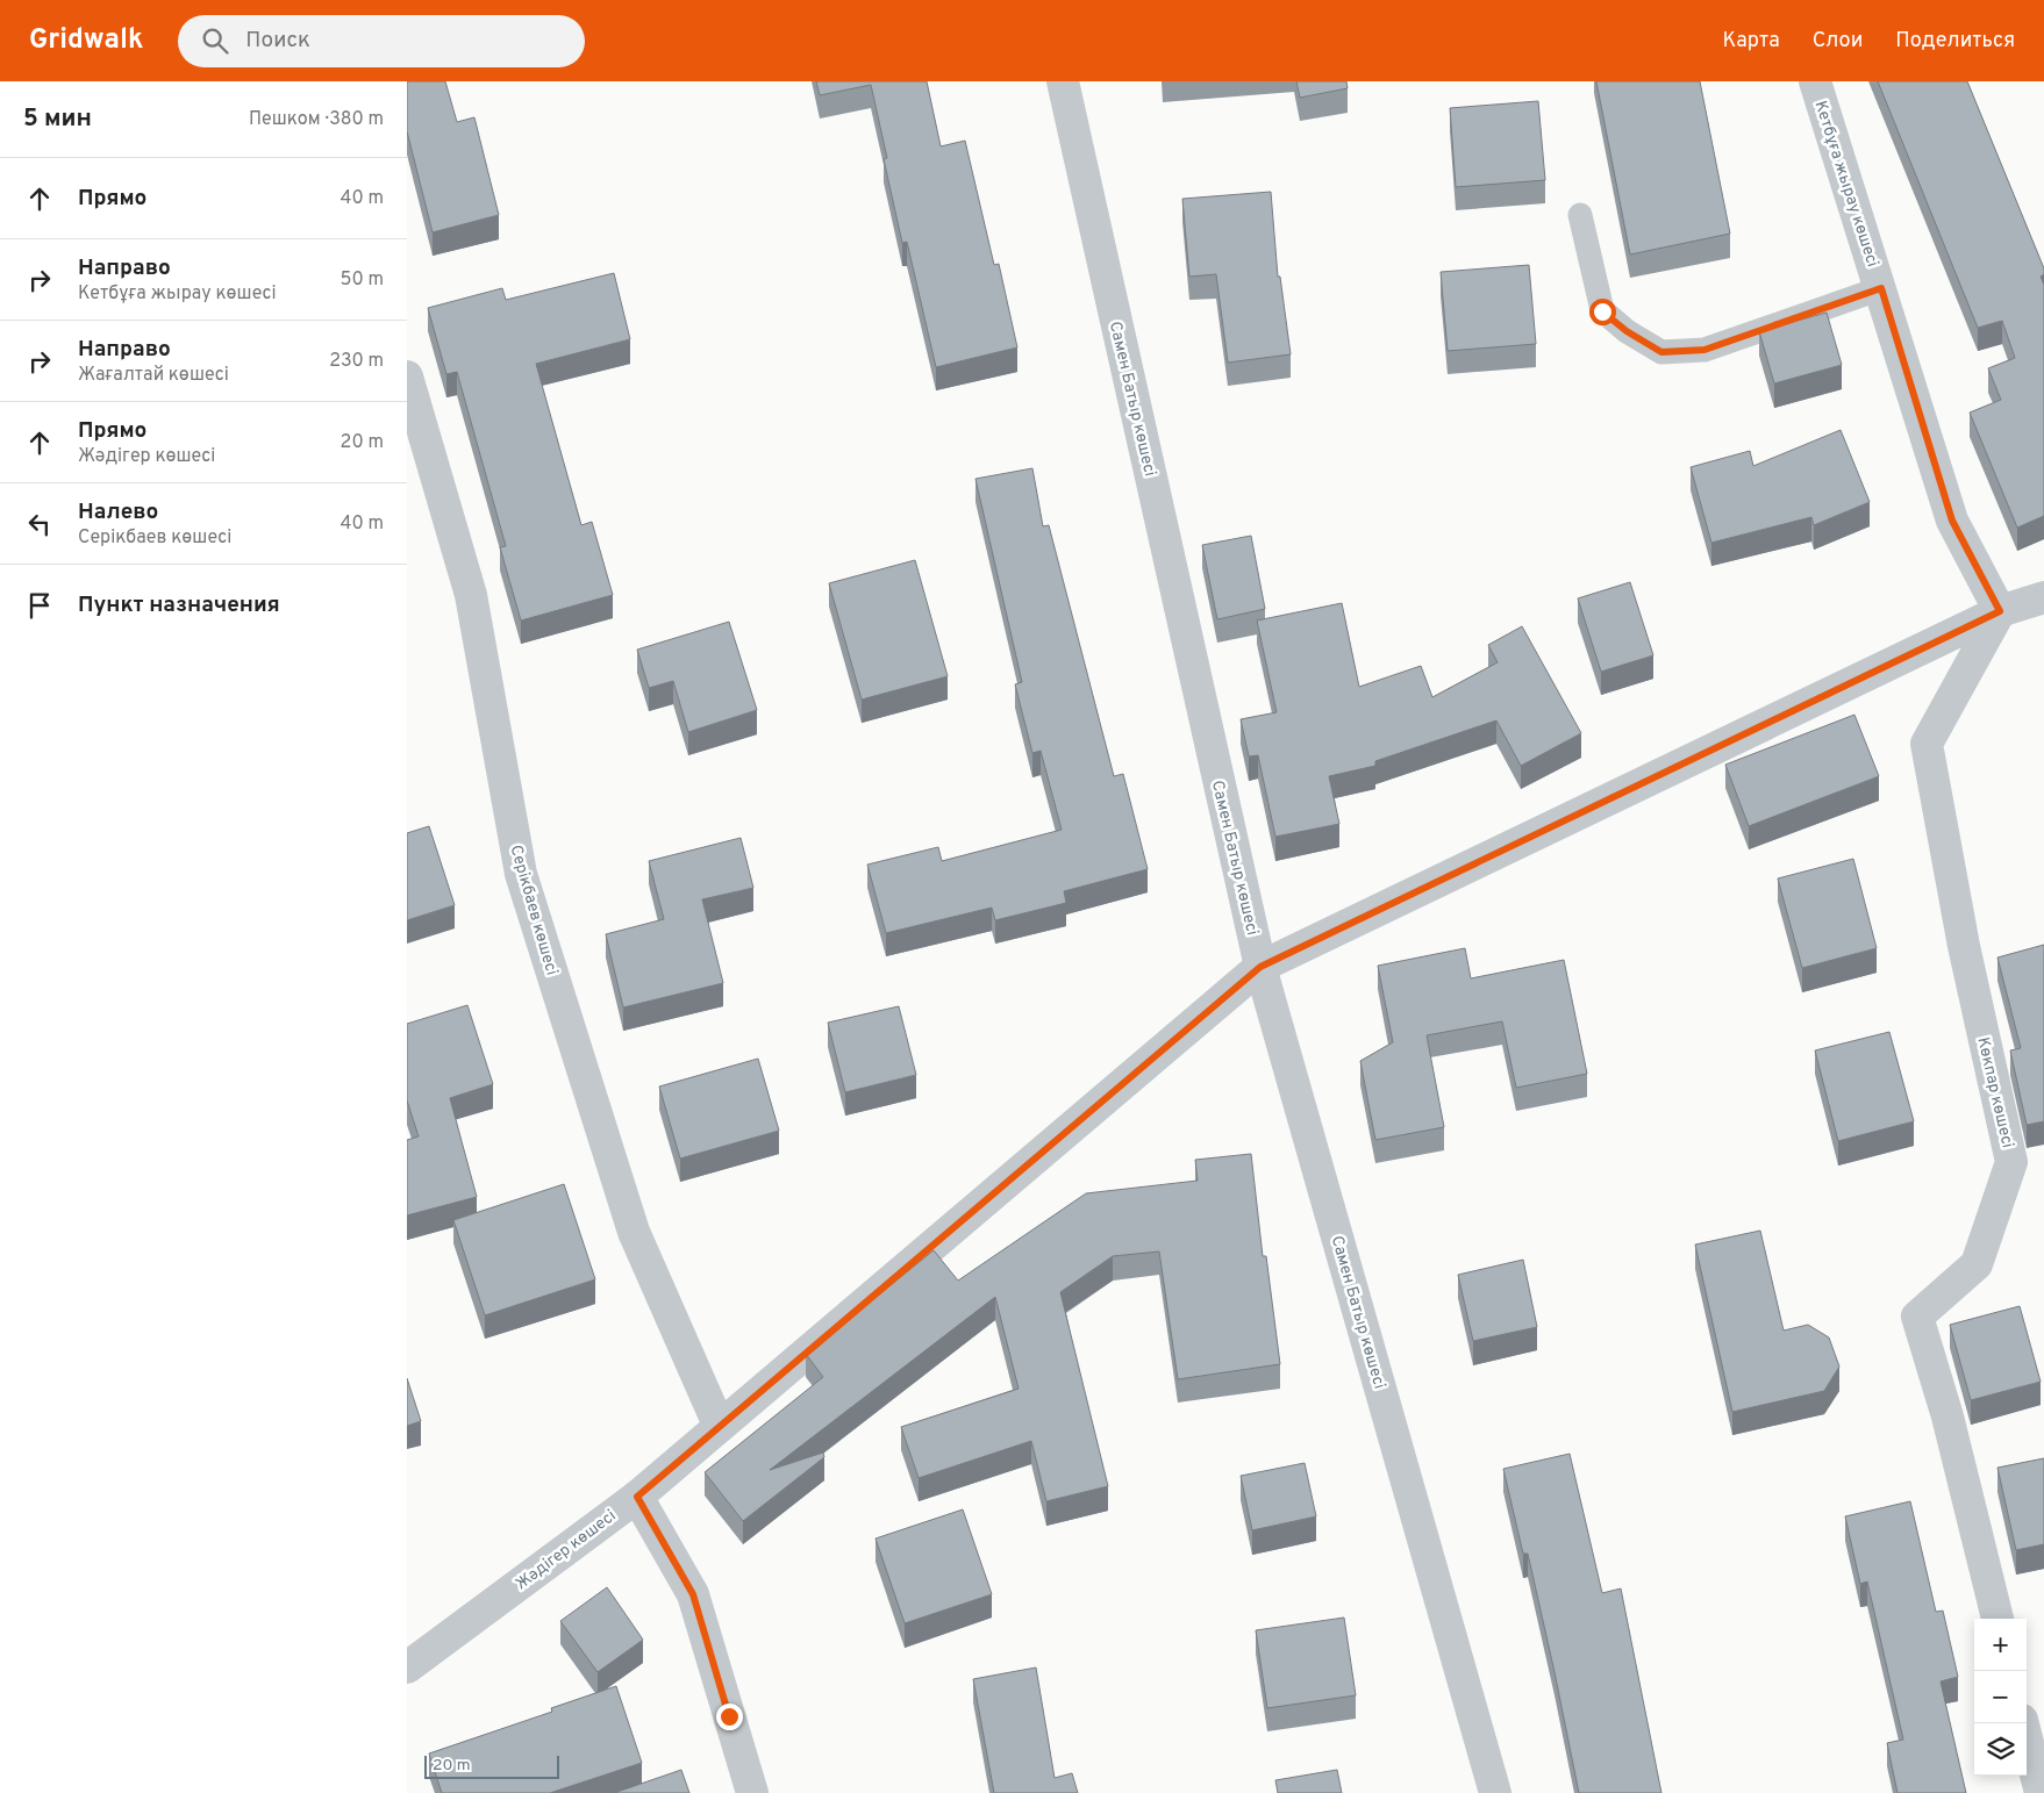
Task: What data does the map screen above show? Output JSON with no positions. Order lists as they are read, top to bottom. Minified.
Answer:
{"streets":{"street":["Кетбұға жырау көшесі","Самен Батыр көшесі","Серікбаев көшесі","Көкпар көшесі","Жәдігер көшесі"]},"crossings":[["Кетбұға жырау көшесі","Көкпар көшесі"],["Кетбұға жырау көшесі","Жәдігер көшесі"],["Самен Батыр көшесі","Жәдігер көшесі"],["Серікбаев көшесі","Жәдігер көшесі"],["Көкпар көшесі","Жәдігер көшесі"]],"scale_bar":"20 m","page":{"header":"Gridwalk","search":"Поиск","nav":["Карта","Слои","Поделиться"],"heading":["5 мин","Пешком · 380 m"],"list":[["Прямо","40 m"],["Направо","Кетбұға жырау көшесі","50 m"],["Направо","Жағалтай көшесі","230 m"],["Прямо","Жәдігер көшесі","20 m"],["Налево","Серікбаев көшесі","40 m"],"Пункт назначения"],"map_buttons":["+","−"],"scale":"20 m"}}
